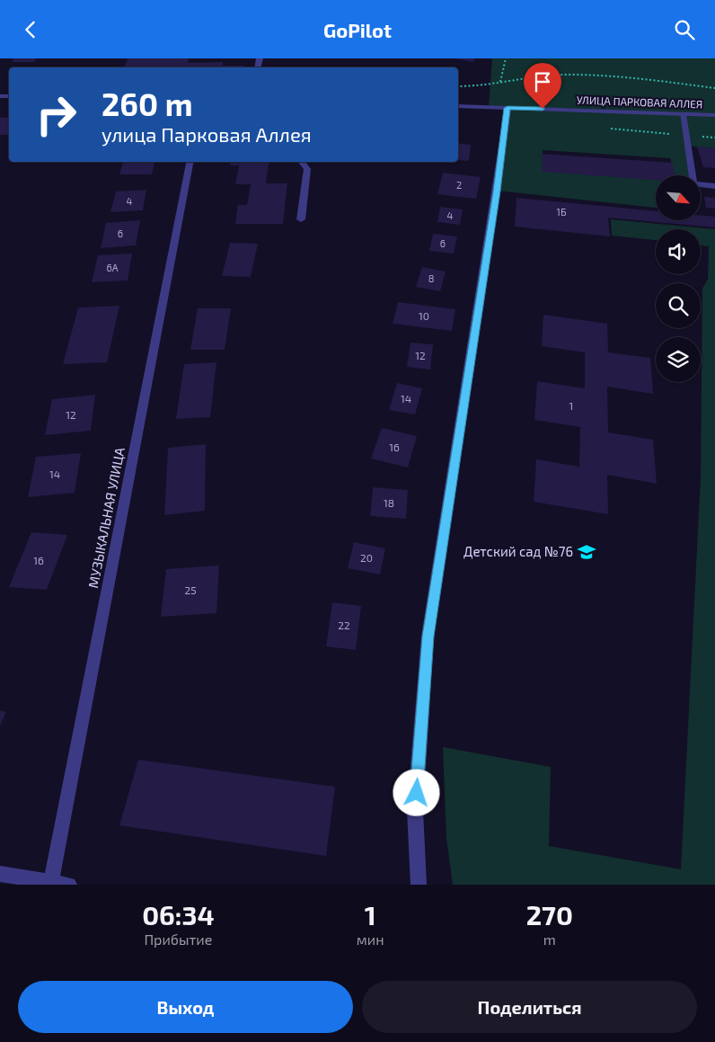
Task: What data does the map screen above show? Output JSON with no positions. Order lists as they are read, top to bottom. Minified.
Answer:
{"streets":{"street":["УЛИЦА ПАРКОВАЯ АЛЛЕЯ","МУЗЫКАЛЬНАЯ УЛИЦА"]},"places":{"school or university":["Детский сад №76"]},"house_numbers":["2","4","1Б","4","6","6","6А","8","10","12","14","1","12","16","14","18","20","16","25","22"],"north":"bottom right","page":{"header":"GoPilot","turn":["260 m","улица Парковая Аллея"],"eta":["06:34","Прибытие","1","мин","270","m"],"buttons":["Выход","Поделиться"]}}
